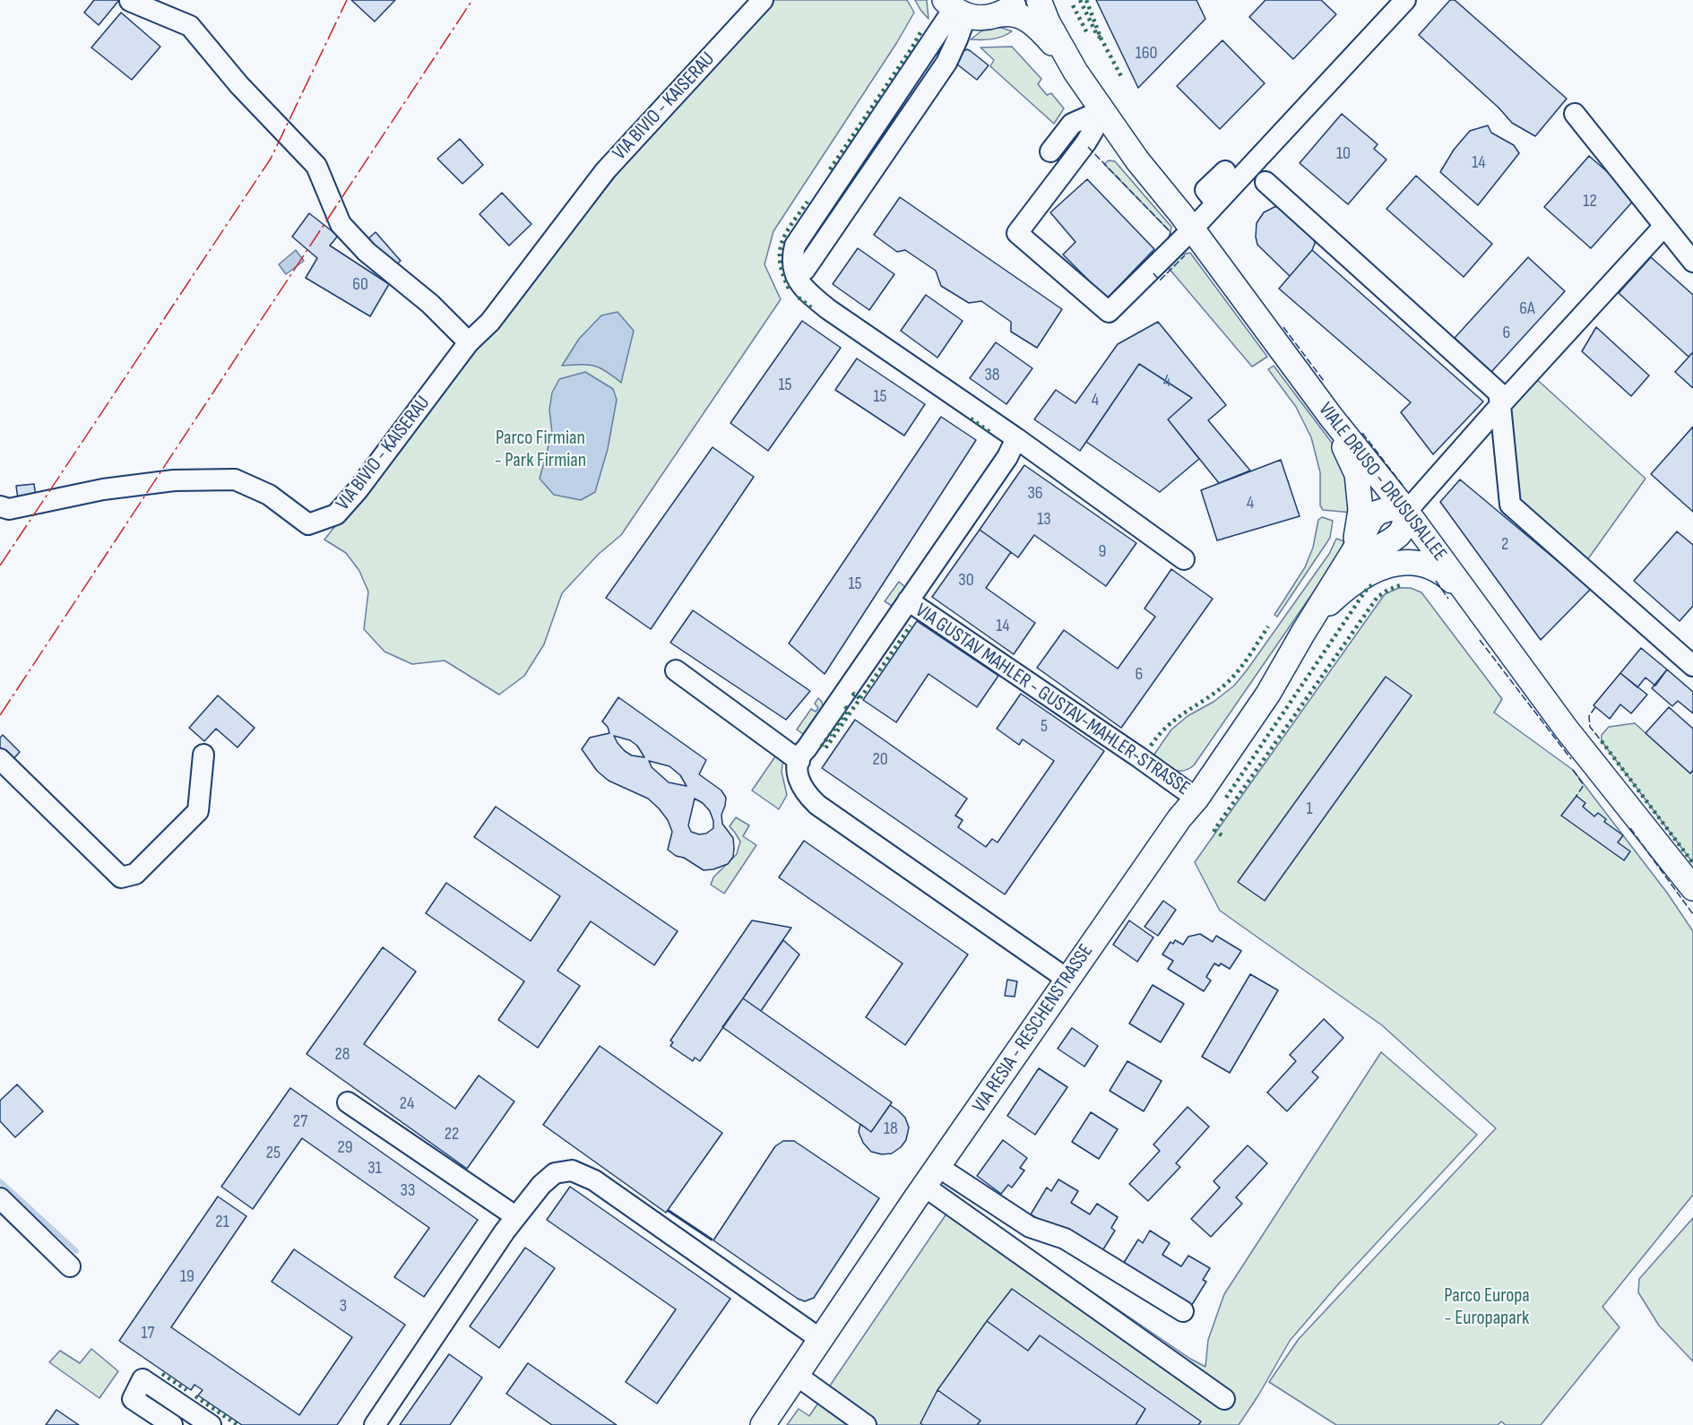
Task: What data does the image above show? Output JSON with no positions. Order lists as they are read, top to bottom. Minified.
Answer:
{"streets":{"main road":["VIALE DRUSO - DRUSUSALLEE","VIA RESIA - RESCHENSTRASSE"],"street":["VIA BIVIO - KAISERAU","VIA GUSTAV MAHLER - GUSTAV-MAHLER-STRASSE"]},"crossings":[["VIALE DRUSO - DRUSUSALLEE","VIA RESIA - RESCHENSTRASSE"],["VIA GUSTAV MAHLER - GUSTAV-MAHLER-STRASSE","VIA RESIA - RESCHENSTRASSE"]],"parks":["Parco Firmian - Park Firmian","Parco Europa - Europapark"],"house_numbers":["160","10","14","12","60","6A","6","38","4","15","15","4","36","4","13","2","9","30","15","14","6","5","20","1","28","24","27","18","22","29","25","31","33","21","19","3","17"]}
